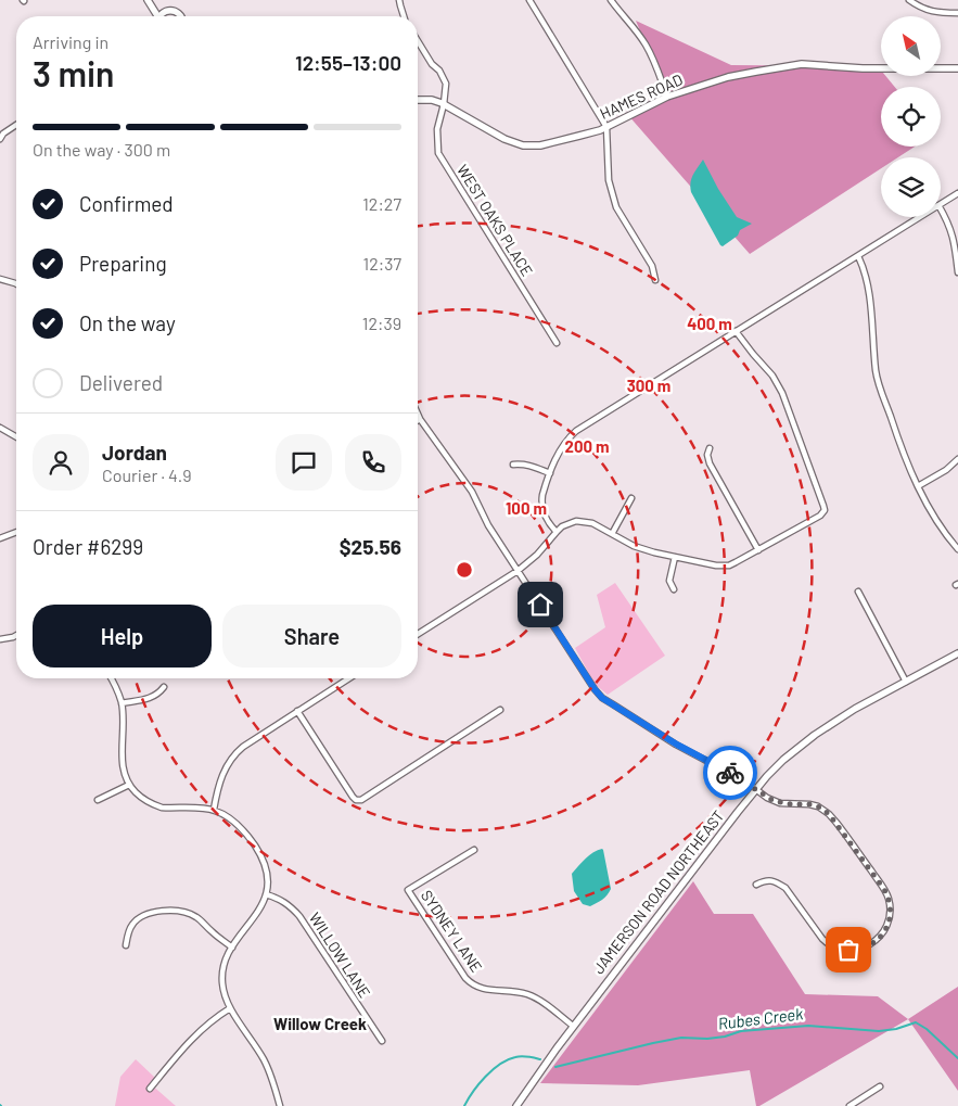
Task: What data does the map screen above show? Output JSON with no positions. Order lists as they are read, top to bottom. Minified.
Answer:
{"streets":{"street":["HAMES ROAD","WEST OAKS PLACE","JAMERSON ROAD NORTHEAST","SYDNEY LANE","WILLOW LANE"]},"crossings":[["HAMES ROAD","WEST OAKS PLACE"],["JAMERSON ROAD NORTHEAST","SYDNEY LANE"]],"districts":["Willow Creek"],"water":["Rubes Creek"],"north":"top left","page":{"heading":["3 min","Arriving in","12:55–13:00"],"panel":["Jordan","Courier · 4.9","Order #6299","$25.56"],"bar":"On the way · 300 m","list":[["Confirmed","12:27"],["Preparing","12:37"],["On the way","12:39"],"Delivered"],"buttons":["Help","Share"]},"rings":["400 m","300 m","200 m","100 m"]}
